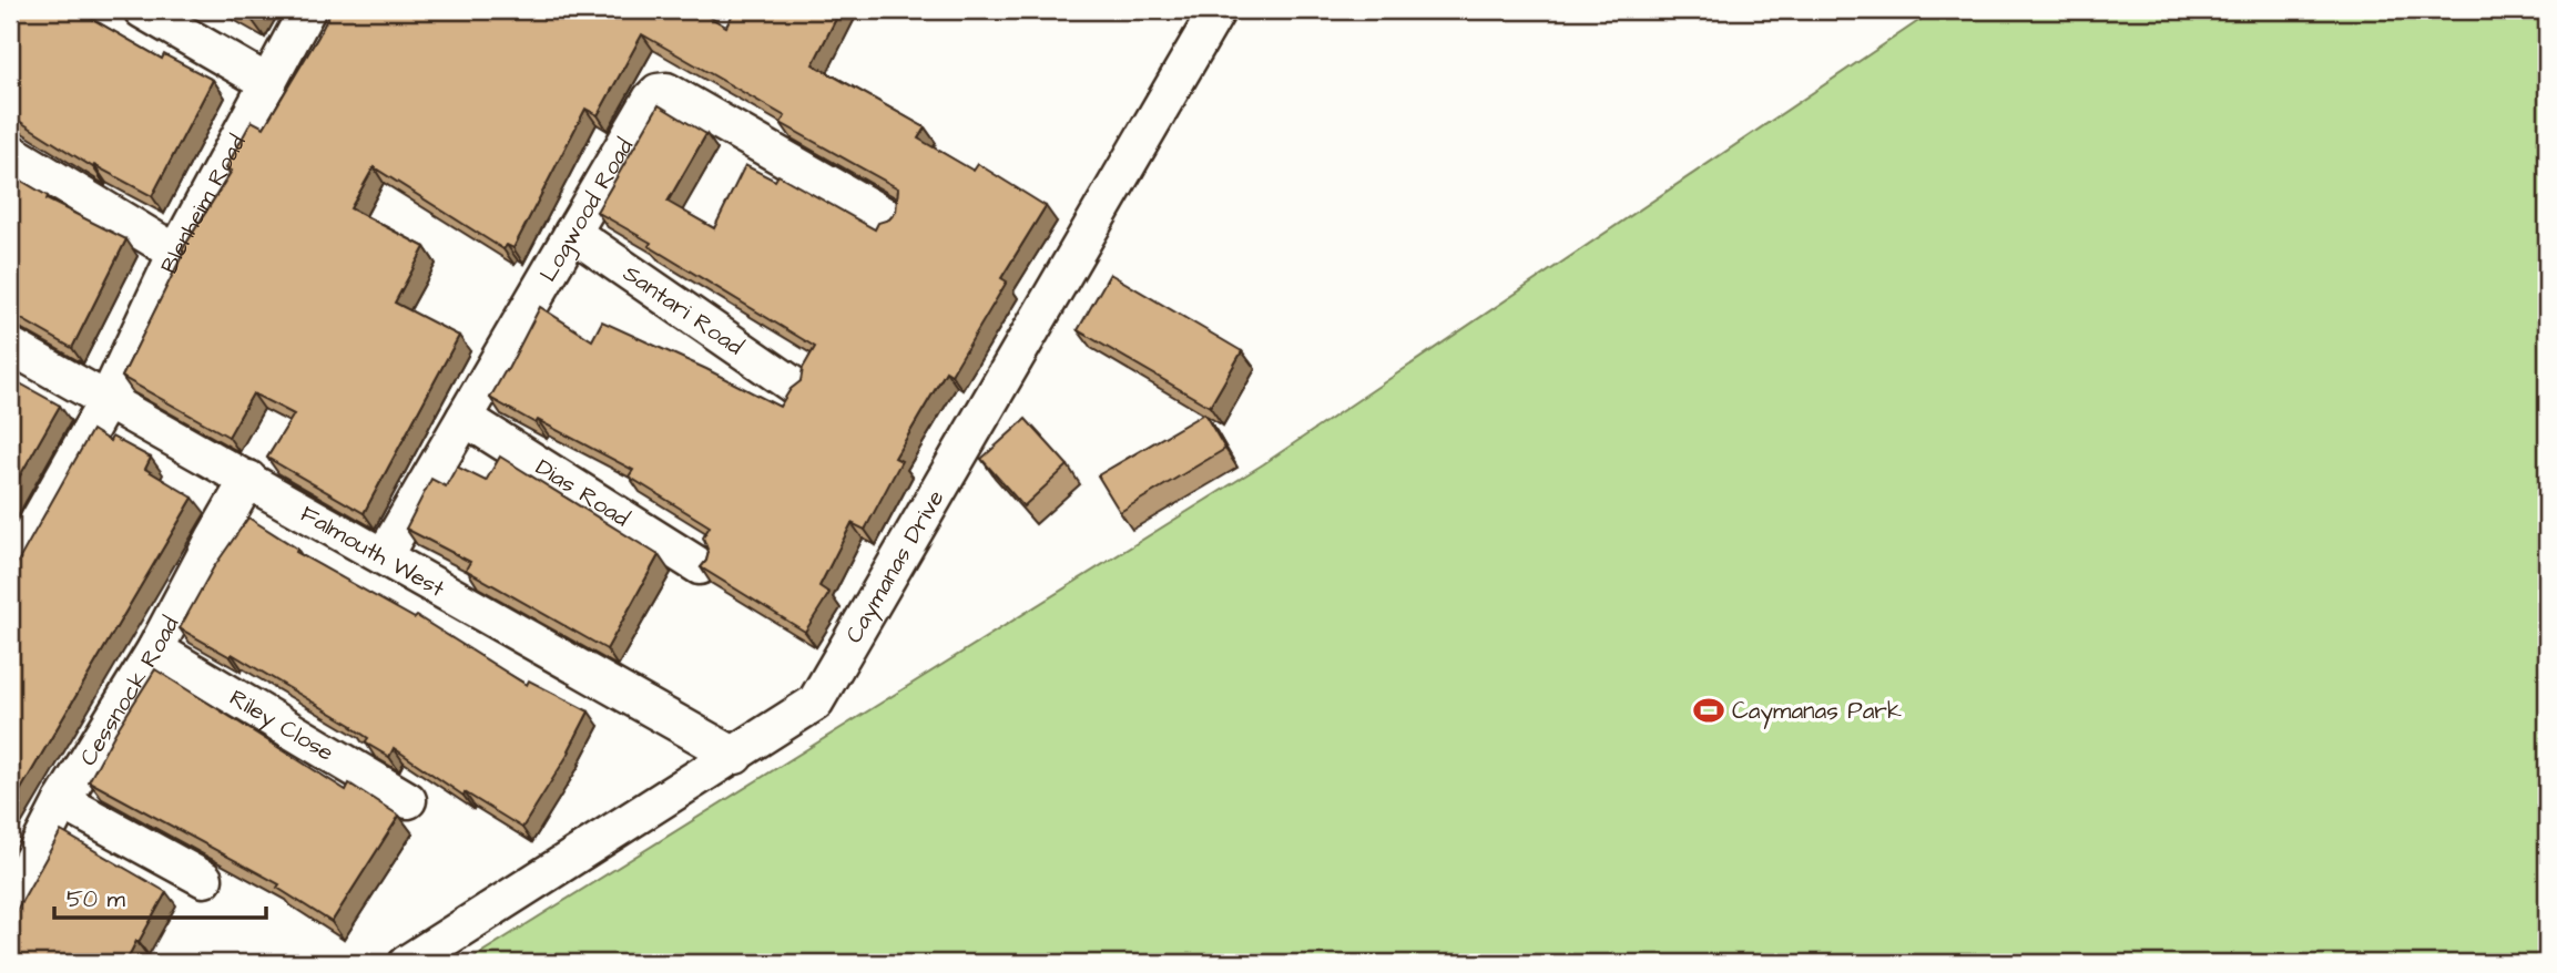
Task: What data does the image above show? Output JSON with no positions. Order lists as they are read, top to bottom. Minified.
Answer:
{"streets":{"street":["Blenheim Road","Logwood Road","Santari Road","Dias Road","Falmouth West","Caymanas Drive","Cessnock Road","Riley Close"]},"crossings":[["Blenheim Road","Falmouth West"],["Logwood Road","Santari Road"],["Logwood Road","Dias Road"],["Logwood Road","Falmouth West"],["Falmouth West","Caymanas Drive"],["Falmouth West","Cessnock Road"],["Cessnock Road","Riley Close"]],"places":{"sports":["Caymanas Park"]},"scale_bar":"50 m"}
